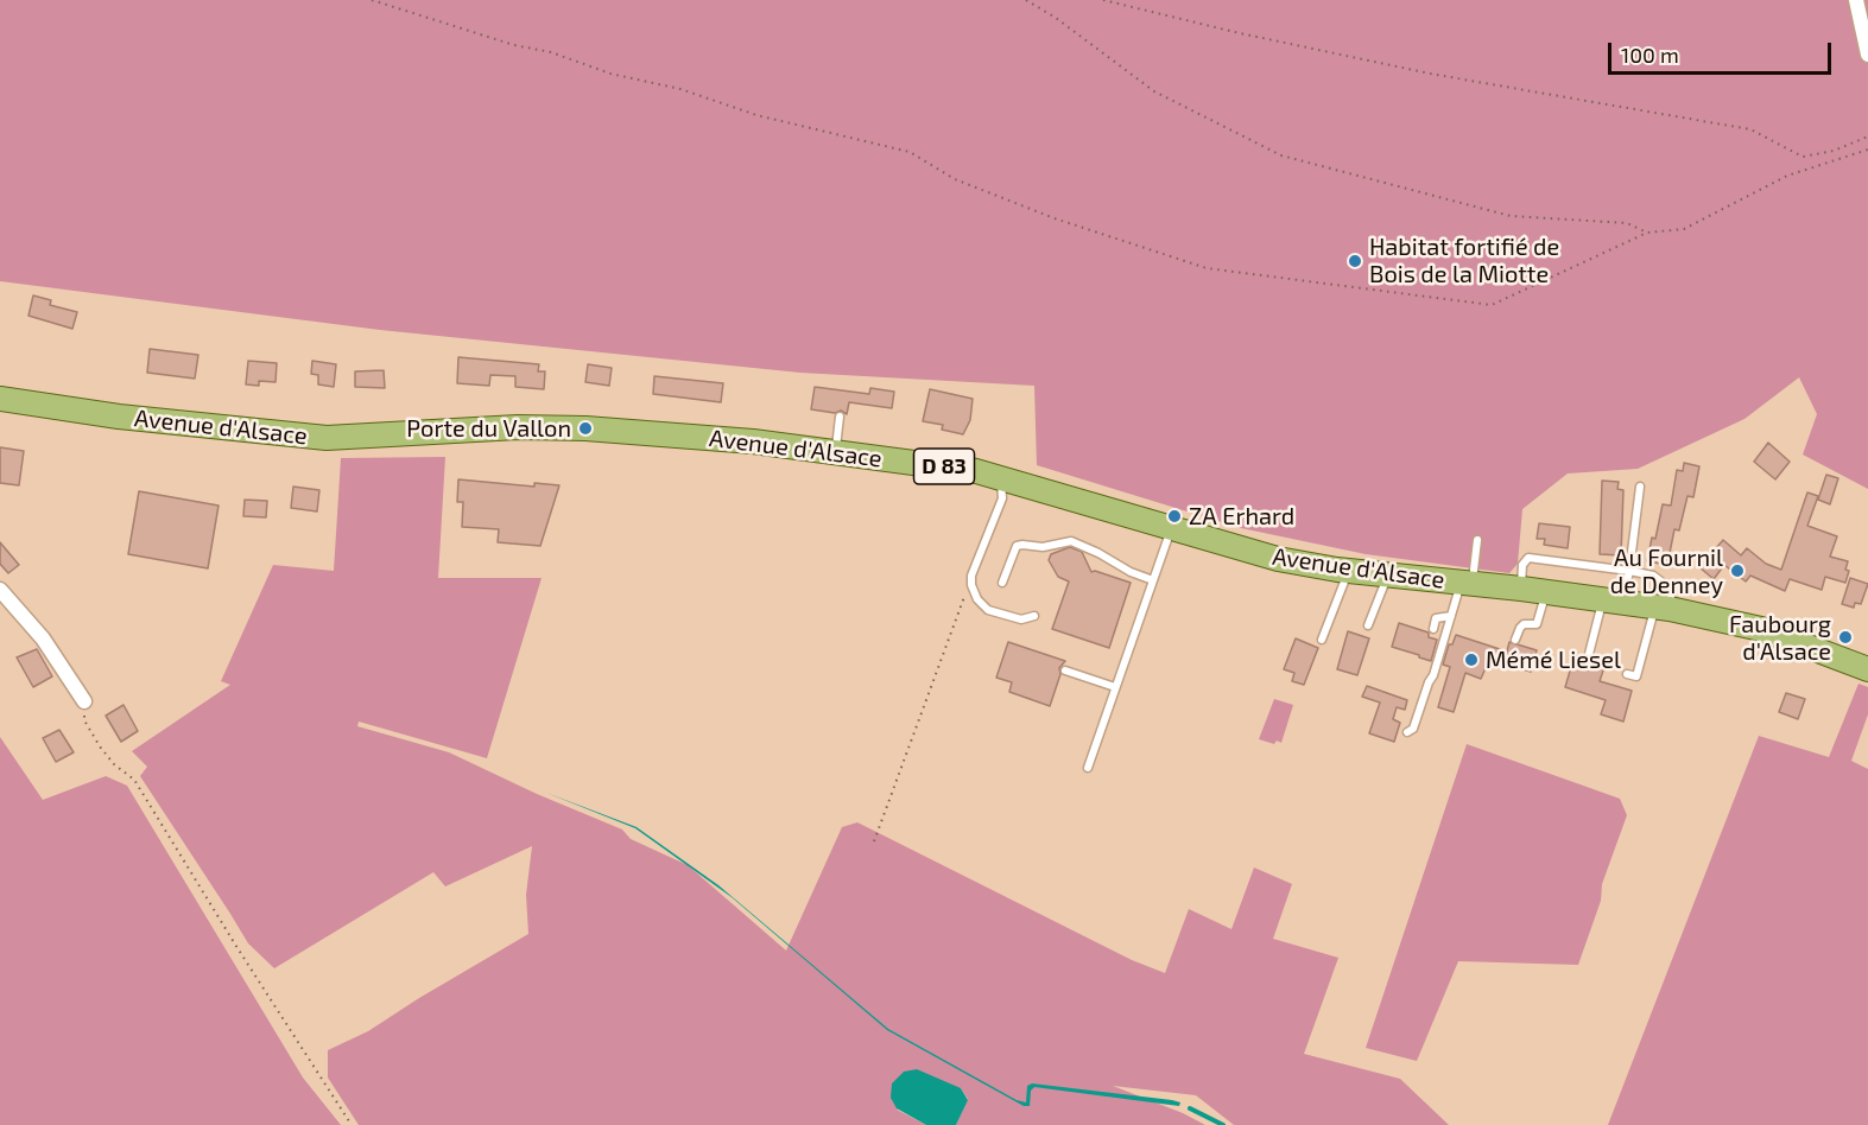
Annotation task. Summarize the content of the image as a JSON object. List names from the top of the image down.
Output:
{
  "streets": {
    "main road": ["Avenue d'Alsace", "D 83"]
  },
  "places": [
    "Habitat fortifié de Bois de la Miotte",
    "Porte du Vallon",
    "ZA Erhard",
    "Au Fournil de Denney",
    "Faubourg d'Alsace",
    "Mémé Liesel"
  ],
  "scale_bar": "100 m"
}
